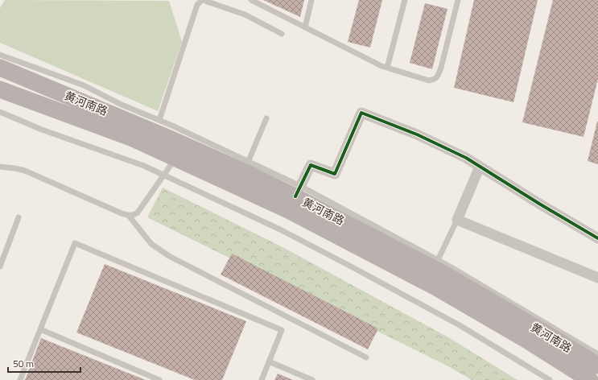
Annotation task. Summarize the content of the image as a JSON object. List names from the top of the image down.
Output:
{
  "streets": {
    "main road": ["黄河南路"]
  },
  "scale_bar": "50 m"
}
